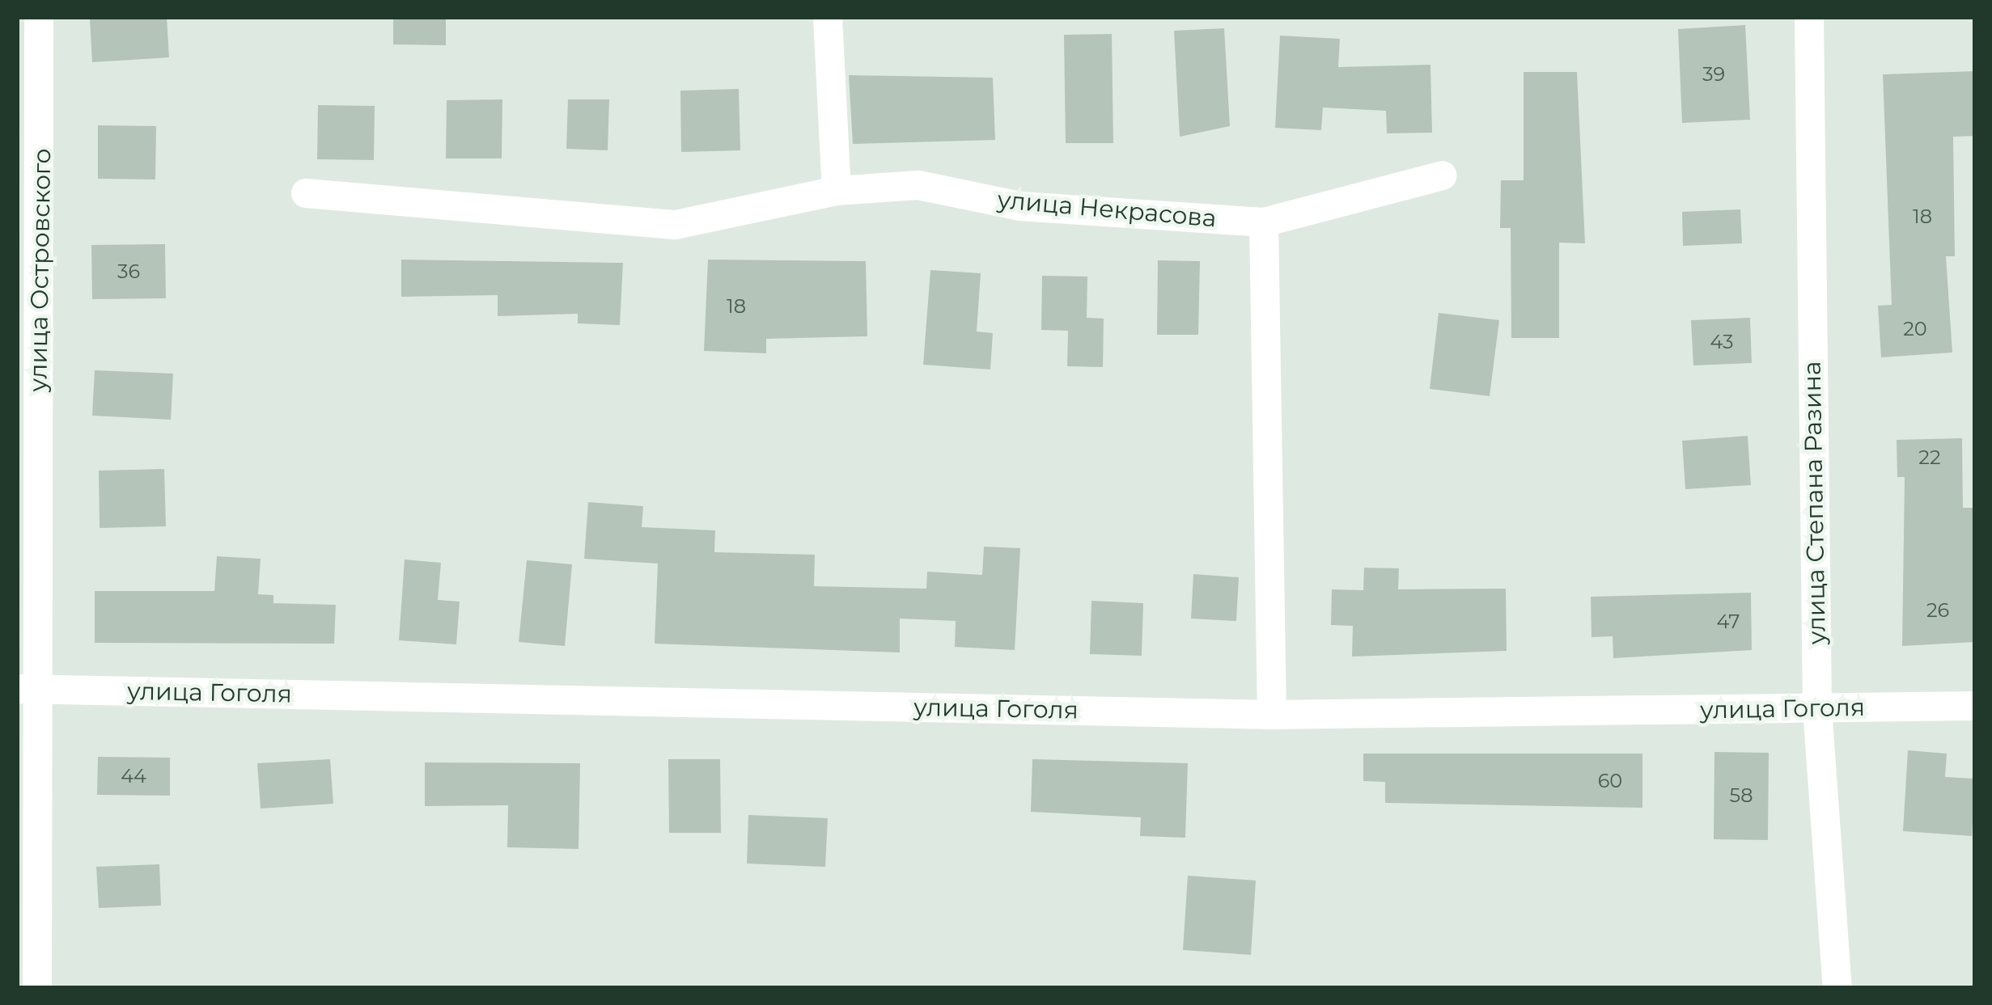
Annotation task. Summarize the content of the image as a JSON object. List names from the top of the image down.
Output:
{
  "streets": {
    "street": [
      "улица Некрасова",
      "улица Островского",
      "улица Степана Разина",
      "улица Гоголя"
    ]
  },
  "crossings": [
    ["улица Островского", "улица Гоголя"],
    ["улица Степана Разина", "улица Гоголя"]
  ],
  "house_numbers": [
    "39",
    "18",
    "36",
    "18",
    "20",
    "43",
    "22",
    "26",
    "47",
    "44",
    "60",
    "58"
  ]
}
